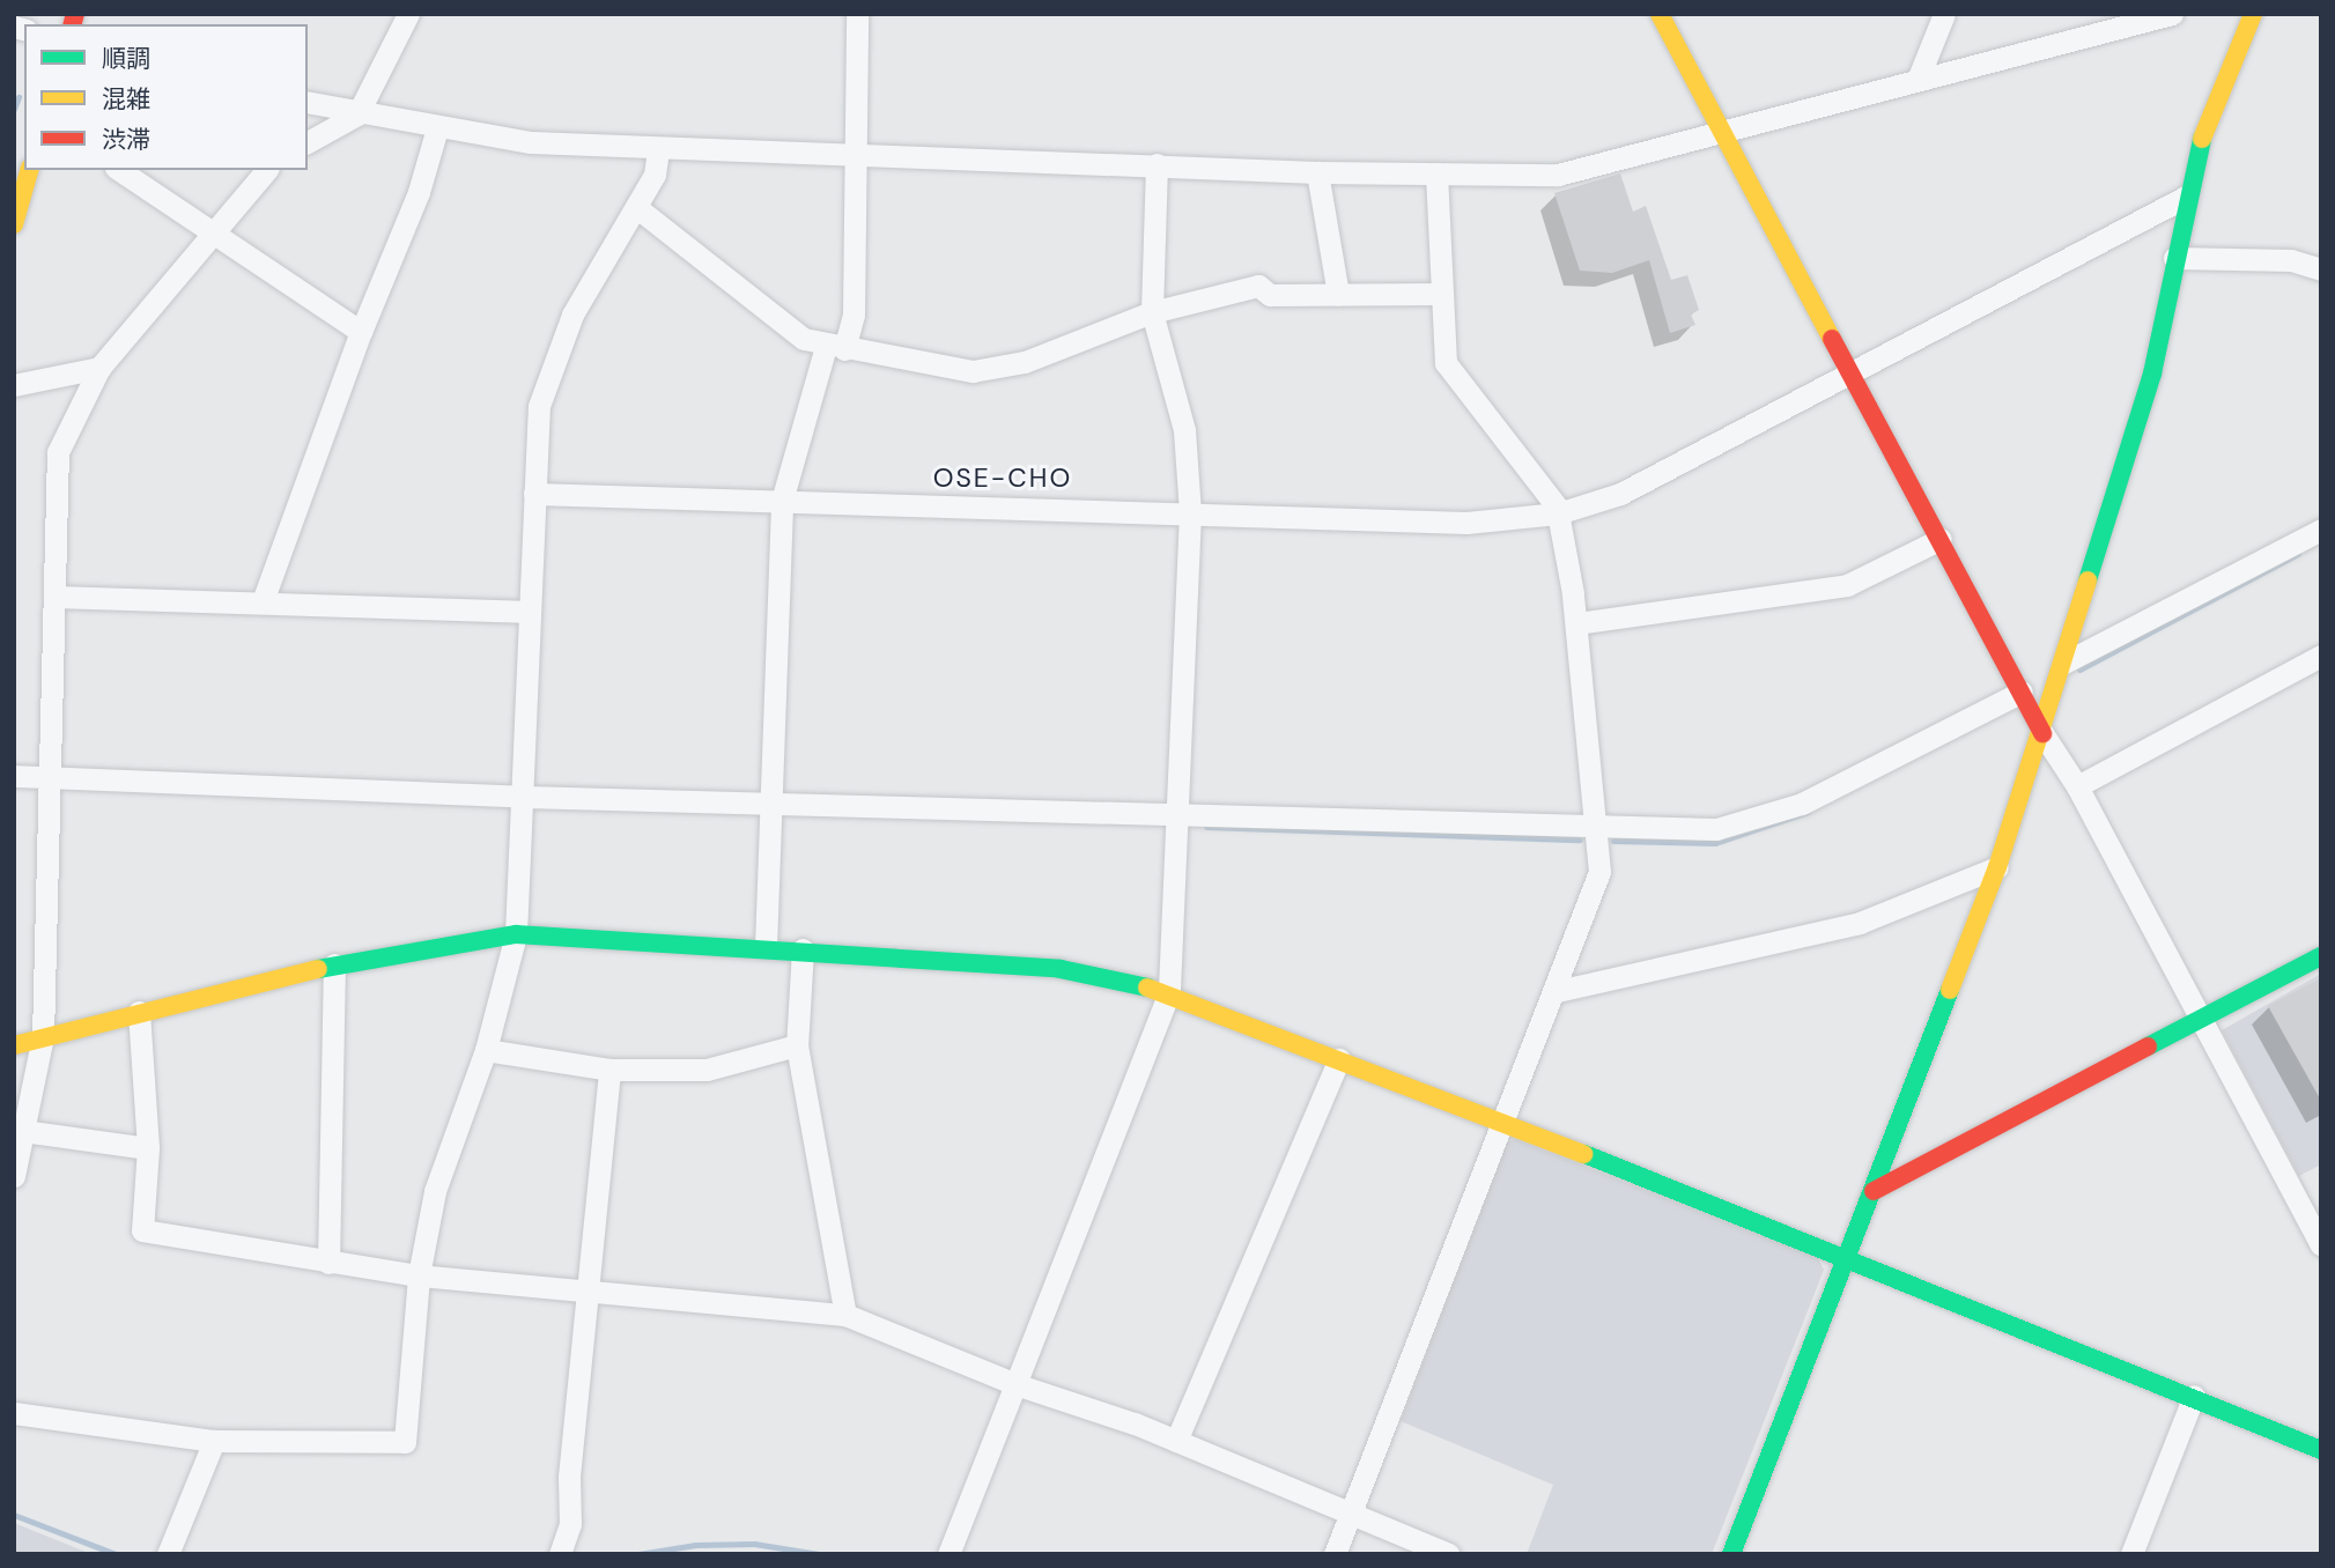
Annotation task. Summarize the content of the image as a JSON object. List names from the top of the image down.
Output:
{
  "districts": ["OSE-CHO"],
  "legend": ["順調", "混雑", "渋滞"]
}
